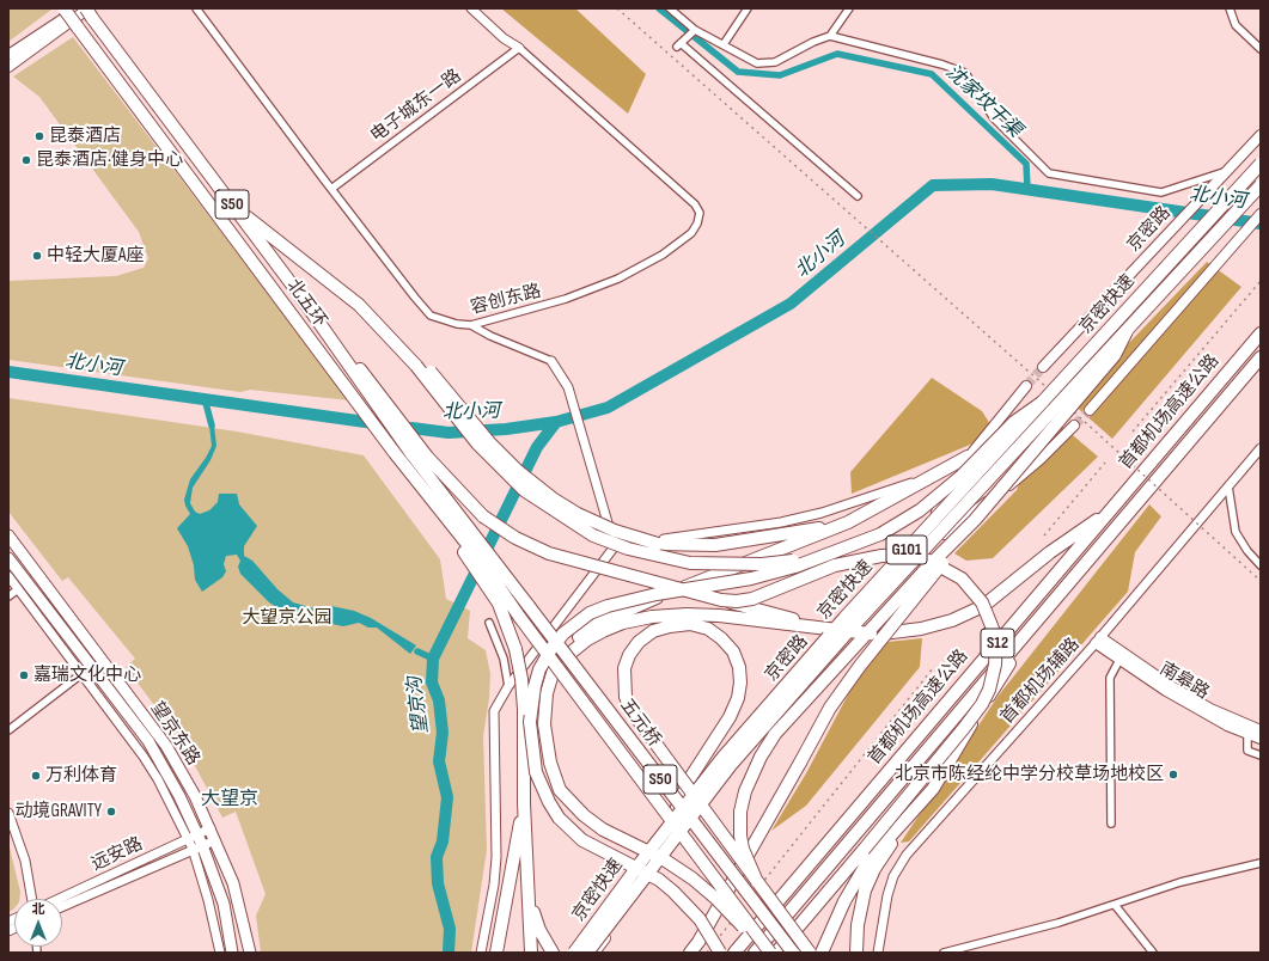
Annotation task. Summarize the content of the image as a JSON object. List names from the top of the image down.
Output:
{
  "streets": {
    "highway": [
      "S50",
      "北五环",
      "京密快速",
      "首都机场高速公路",
      "G101",
      "S12",
      "五元桥"
    ],
    "main road": ["京密路", "南皋路", "望京东路"],
    "street": [
      "电子城东一路",
      "容创东路",
      "首都机场辅路",
      "远安路"
    ]
  },
  "crossings": [
    ["电子城东一路", "容创东路"],
    ["北五环", "五元桥"],
    ["首都机场辅路", "南皋路"],
    ["望京东路", "远安路"]
  ],
  "districts": ["大望京"],
  "water": ["沈家坟干渠", "北小河", "望京沟"],
  "parks": ["大望京公园"],
  "places": [
    "昆泰酒店",
    "昆泰酒店·健身中心",
    "中轻大厦A座",
    "嘉瑞文化中心",
    "北京市陈经纶中学分校草场地校区",
    "万利体育",
    "动境GRAVITY"
  ],
  "north": "top"
}
